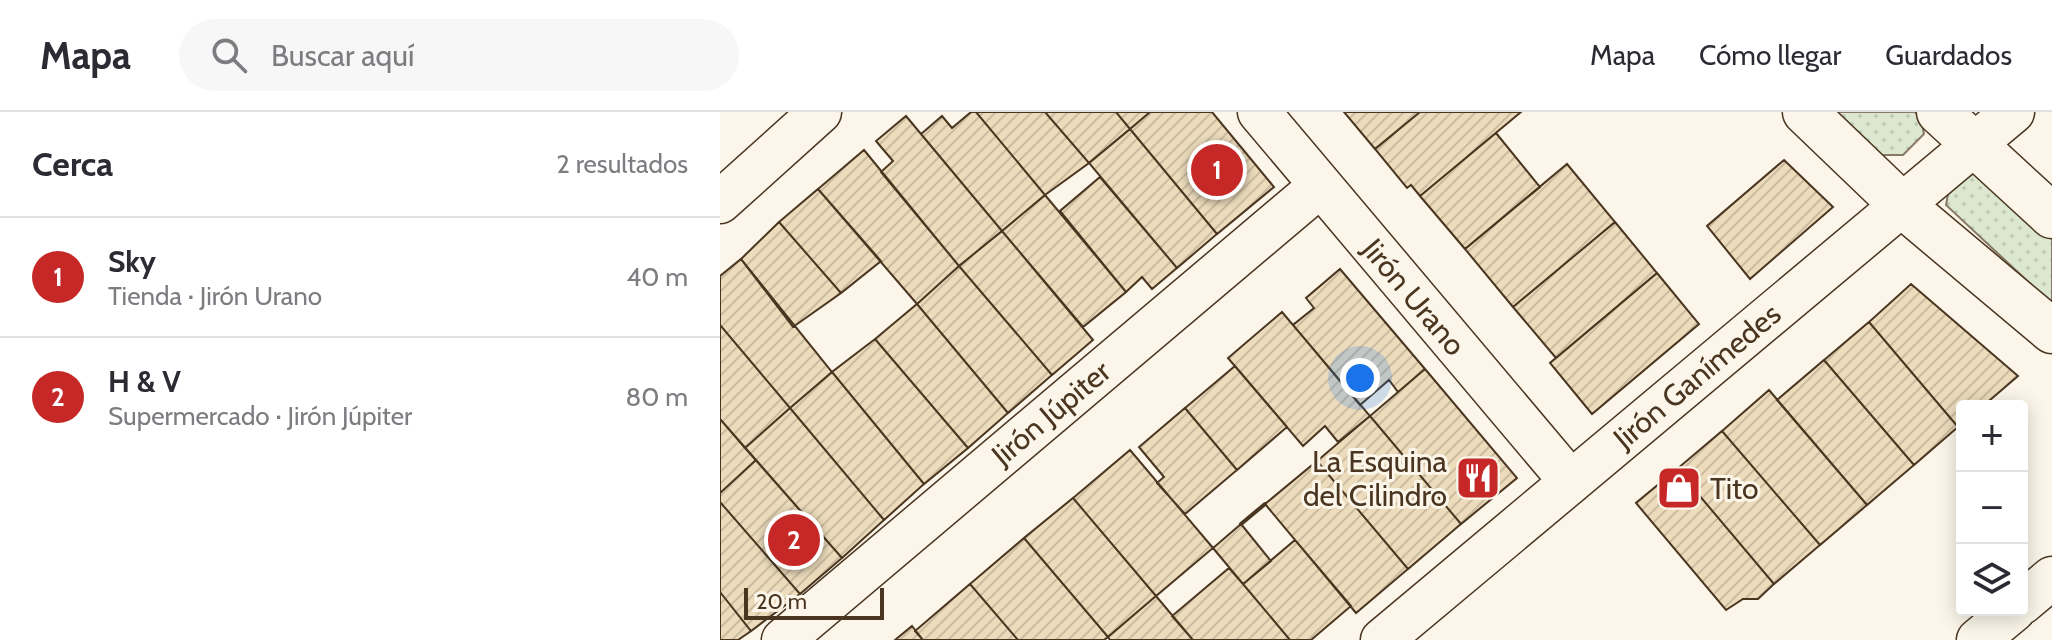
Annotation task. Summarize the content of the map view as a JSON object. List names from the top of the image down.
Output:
{
  "streets": {
    "street": ["Jirón Urano", "Jirón Ganímedes", "Jirón Júpiter"]
  },
  "crossings": [
    ["Jirón Urano", "Jirón Ganímedes"],
    ["Jirón Urano", "Jirón Júpiter"]
  ],
  "places": {
    "restaurant": ["La Esquina del Cilindro"],
    "shop": ["Tito"]
  },
  "scale_bar": "20 m",
  "page": {
    "header": "Mapa",
    "search": "Buscar aquí",
    "nav": ["Mapa", "Cómo llegar", "Guardados"],
    "heading": ["Cerca", "2 resultados"],
    "pins": ["1", "2"],
    "list": [
      {
        "mark": "1",
        "name": "Sky",
        "note": "Tienda · Jirón Urano",
        "value": "40 m"
      },
      {
        "mark": "2",
        "name": "H & V",
        "note": "Supermercado · Jirón Júpiter",
        "value": "80 m"
      }
    ],
    "map_buttons": ["+", "−"],
    "scale": "20 m"
  }
}
